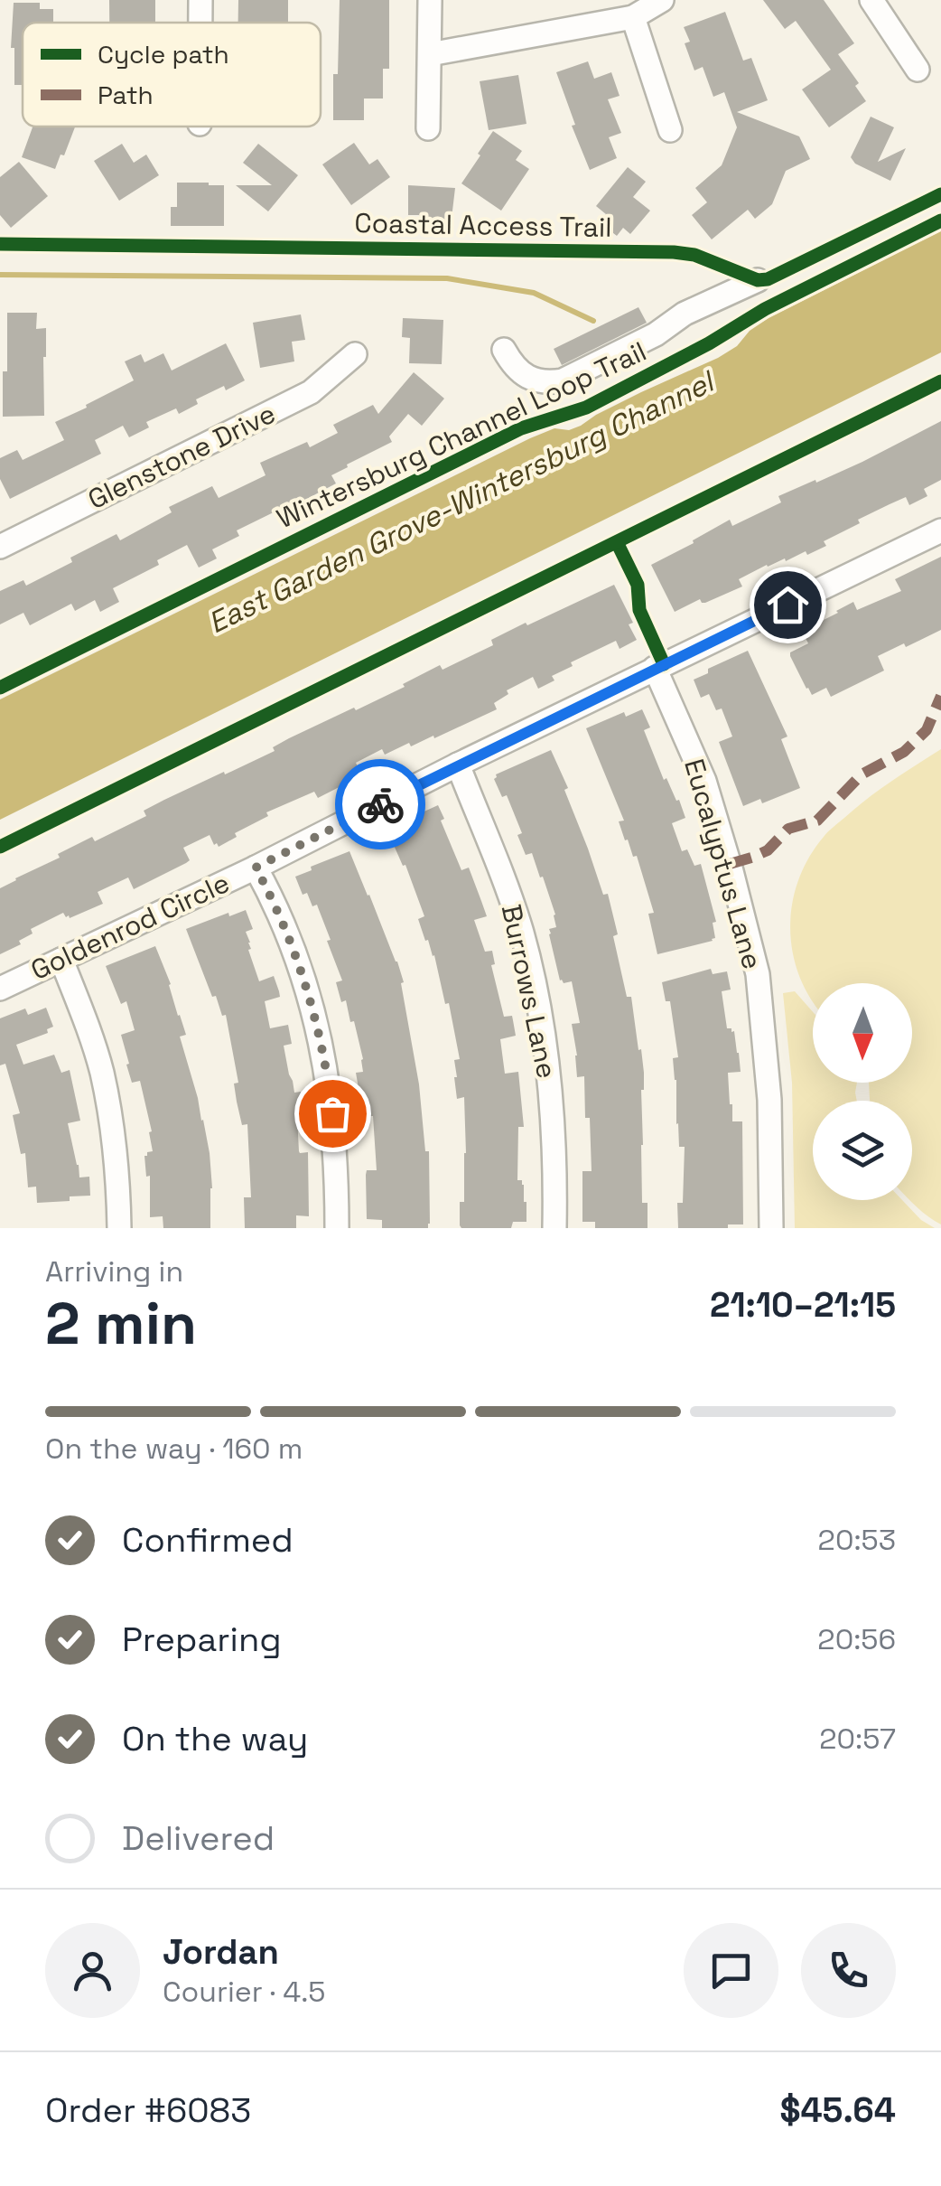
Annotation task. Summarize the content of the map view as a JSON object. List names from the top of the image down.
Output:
{
  "streets": {
    "street": [
      "Glenstone Drive",
      "Eucalyptus Lane",
      "Goldenrod Circle",
      "Burrows Lane"
    ],
    "cycle path": ["Coastal Access Trail", "Wintersburg Channel Loop Trail"]
  },
  "crossings": [
    ["Eucalyptus Lane", "Goldenrod Circle"],
    ["Goldenrod Circle", "Burrows Lane"]
  ],
  "water": ["East Garden Grove-Wintersburg Channel"],
  "legend": ["Cycle path", "Path"],
  "north": "bottom",
  "page": {
    "heading": ["2 min", "Arriving in", "21:10–21:15"],
    "panel": [
      "Jordan",
      "Courier · 4.5",
      "Order #6083",
      "$45.64"
    ],
    "bar": "On the way · 160 m",
    "list": [
      ["Confirmed", "20:53"],
      ["Preparing", "20:56"],
      ["On the way", "20:57"],
      "Delivered"
    ]
  }
}
